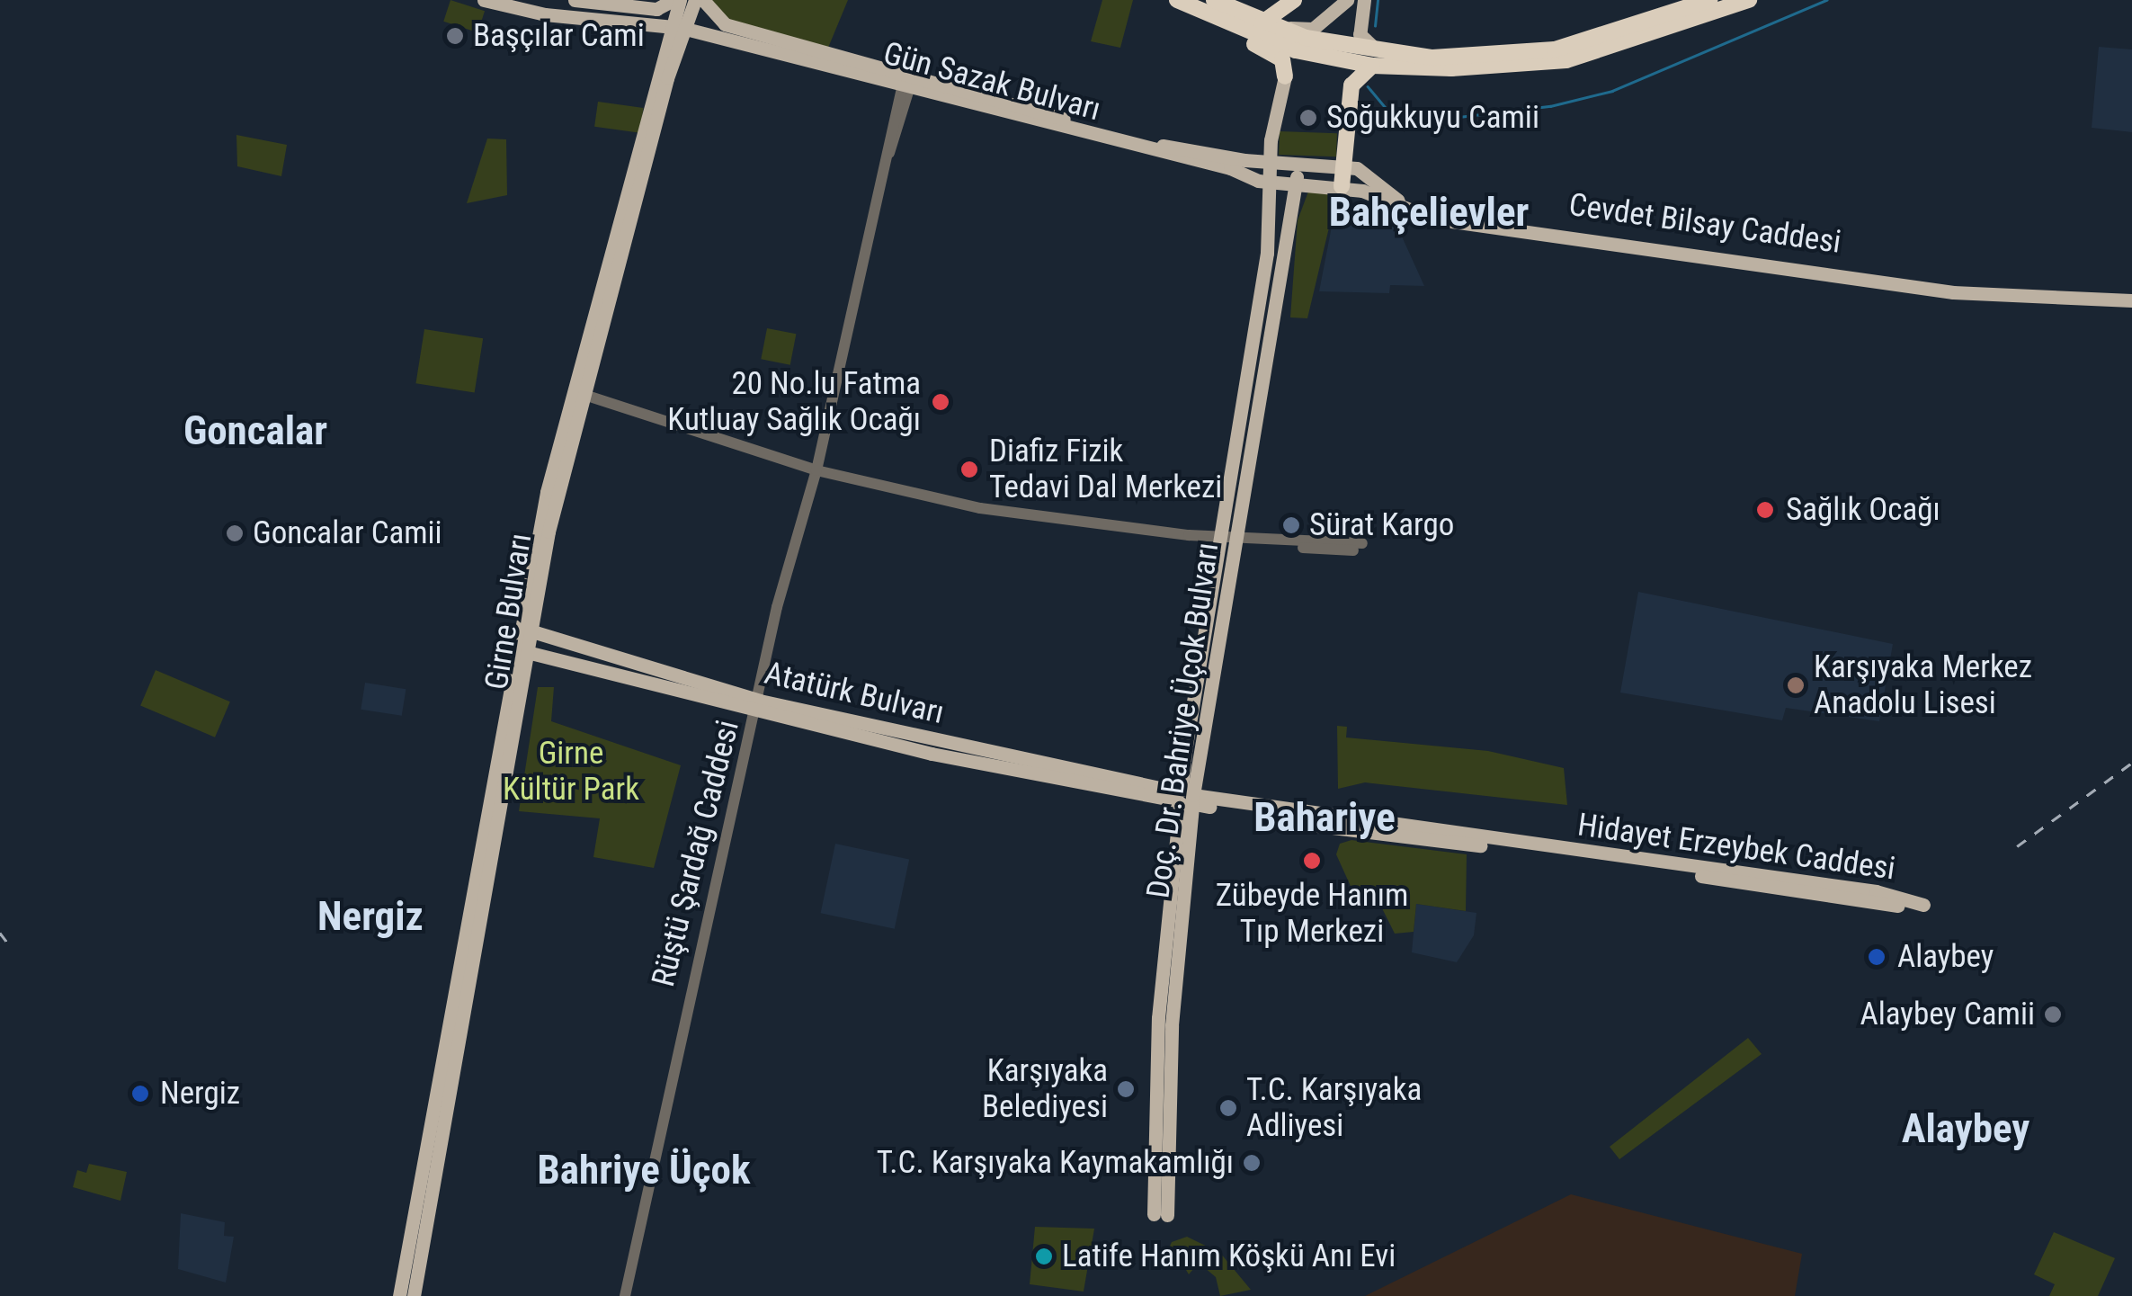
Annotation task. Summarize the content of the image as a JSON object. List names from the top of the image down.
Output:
{
  "streets": {
    "main road": [
      "Gün Sazak Bulvarı",
      "Cevdet Bilsay Caddesi",
      "Girne Bulvarı",
      "Atatürk Bulvarı",
      "Doç. Dr. Bahriye Üçok Bulvarı",
      "Hidayet Erzeybek Caddesi"
    ],
    "street": ["Rüştü Şardağ Caddesi"]
  },
  "crossings": [
    ["Gün Sazak Bulvarı", "Cevdet Bilsay Caddesi"],
    ["Gün Sazak Bulvarı", "Girne Bulvarı"],
    ["Gün Sazak Bulvarı", "Doç. Dr. Bahriye Üçok Bulvarı"],
    ["Gün Sazak Bulvarı", "Rüştü Şardağ Caddesi"],
    ["Cevdet Bilsay Caddesi", "Doç. Dr. Bahriye Üçok Bulvarı"],
    ["Girne Bulvarı", "Atatürk Bulvarı"],
    ["Atatürk Bulvarı", "Doç. Dr. Bahriye Üçok Bulvarı"],
    ["Atatürk Bulvarı", "Hidayet Erzeybek Caddesi"],
    ["Atatürk Bulvarı", "Rüştü Şardağ Caddesi"],
    ["Doç. Dr. Bahriye Üçok Bulvarı", "Hidayet Erzeybek Caddesi"]
  ],
  "districts": [
    "Bahçelievler",
    "Goncalar",
    "Bahariye",
    "Nergiz",
    "Alaybey",
    "Bahriye Üçok"
  ],
  "parks": ["Girne Kültür Park"],
  "places": [
    "Başçılar Cami",
    "Soğukkuyu Camii",
    "20 No.lu Fatma Kutluay Sağlık Ocağı",
    "Diafiz Fizik Tedavi Dal Merkezi",
    "Sağlık Ocağı",
    "Sürat Kargo",
    "Goncalar Camii",
    "Karşıyaka Merkez Anadolu Lisesi",
    "Zübeyde Hanım Tıp Merkezi",
    "Alaybey",
    "Alaybey Camii",
    "Karşıyaka Belediyesi",
    "Nergiz",
    "T.C. Karşıyaka Adliyesi",
    "T.C. Karşıyaka Kaymakamlığı",
    "Latife Hanım Köşkü Anı Evi"
  ]
}
